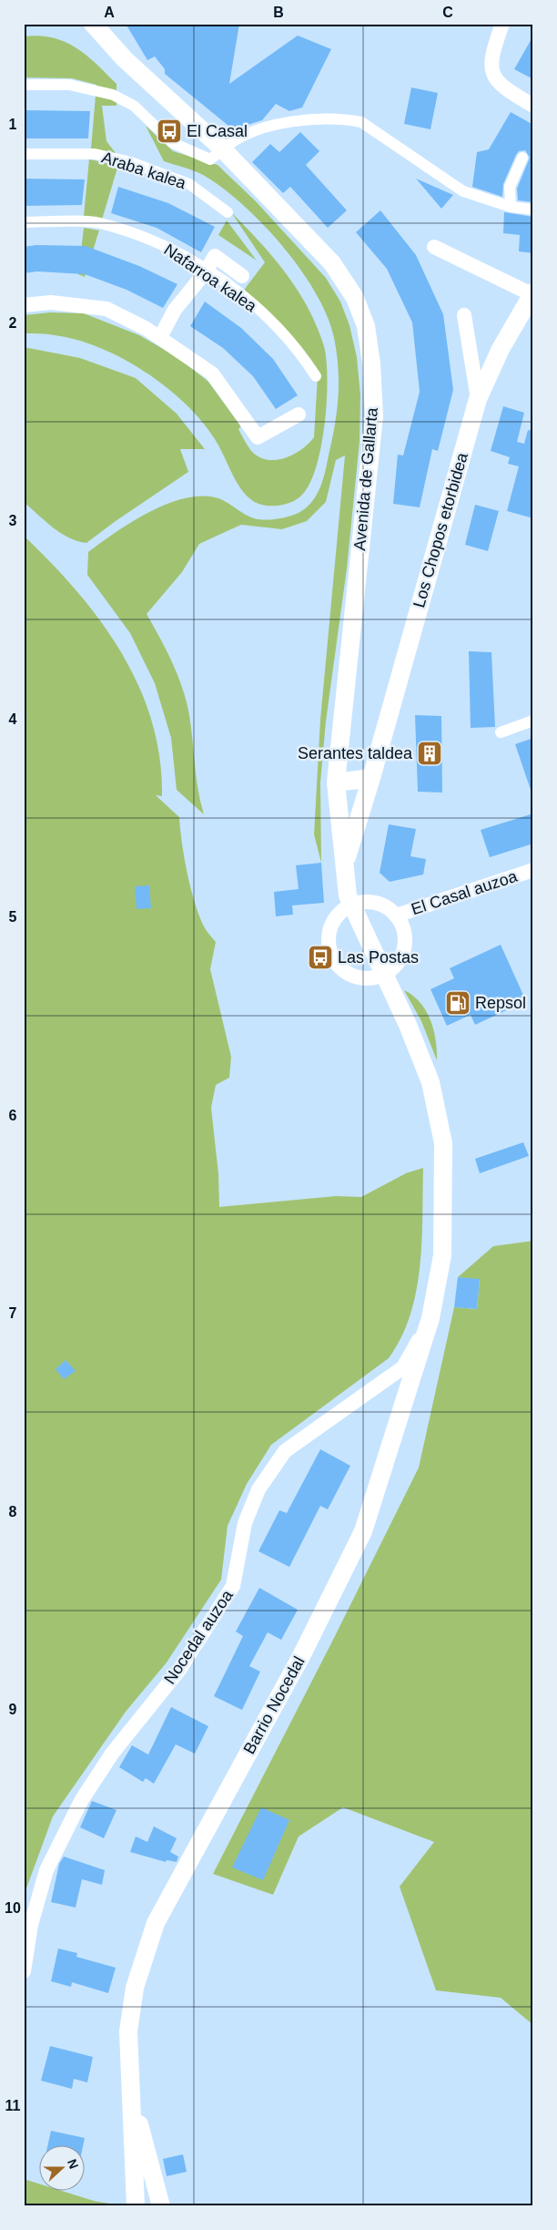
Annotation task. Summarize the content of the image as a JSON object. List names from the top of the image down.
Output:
{
  "streets": {
    "street": [
      "Araba kalea",
      "Nafarroa kalea",
      "Avenida de Gallarta",
      "Los Chopos etorbidea",
      "El Casal auzoa",
      "Nocedal auzoa",
      "Barrio Nocedal"
    ]
  },
  "crossings": [
    ["Avenida de Gallarta", "Los Chopos etorbidea"],
    ["Avenida de Gallarta", "Barrio Nocedal"],
    ["Nocedal auzoa", "Barrio Nocedal"]
  ],
  "places": {
    "bus stop": ["El Casal", "Las Postas"],
    "building": ["Serantes taldea"],
    "fuel station": ["Repsol"]
  },
  "north": "right",
  "grid": {
    "columns": ["A", "B", "C"],
    "rows": [
      "1",
      "2",
      "3",
      "4",
      "5",
      "6",
      "7",
      "8",
      "9",
      "10",
      "11"
    ]
  }
}
